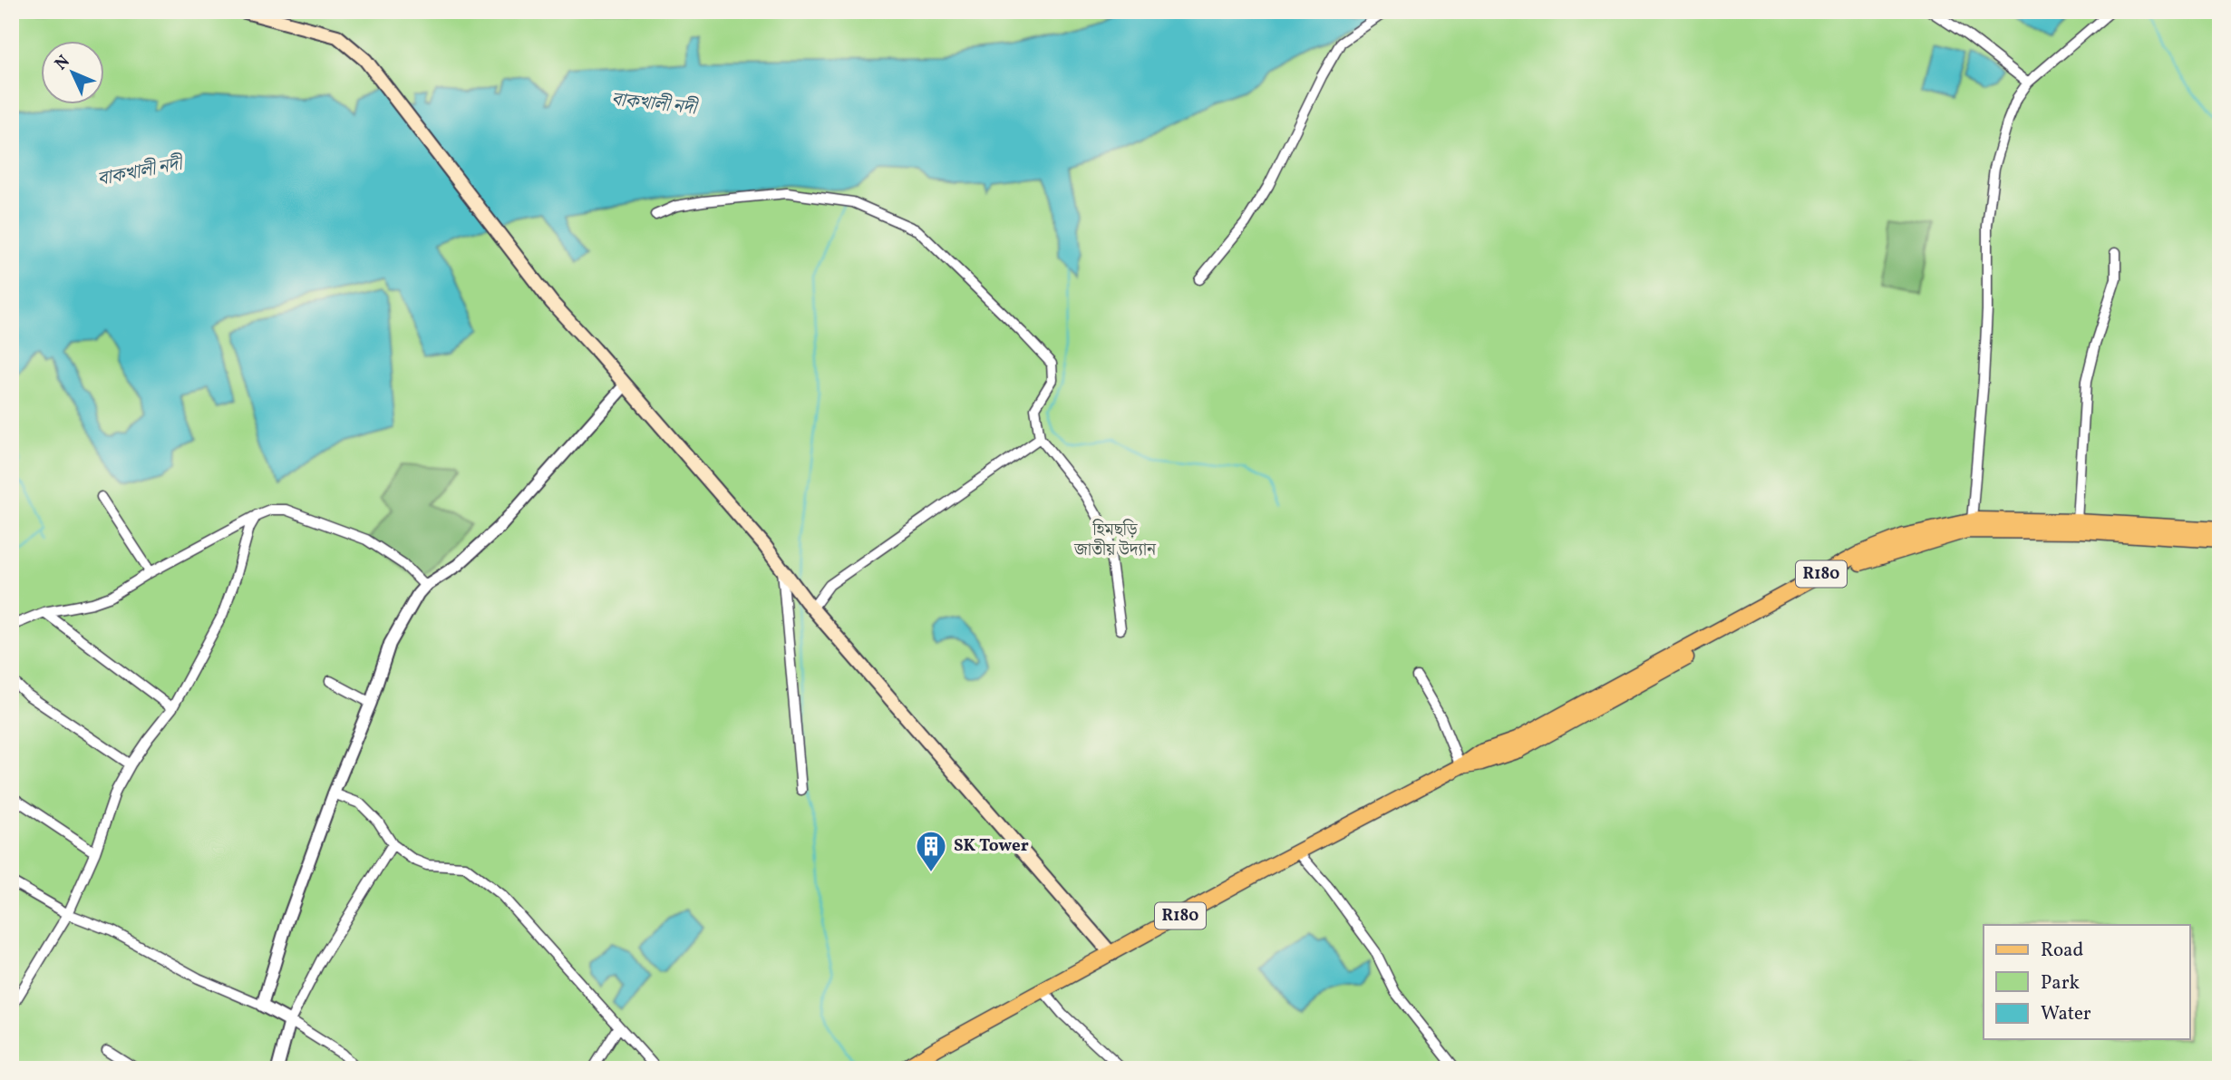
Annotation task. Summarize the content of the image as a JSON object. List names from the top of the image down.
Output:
{
  "streets": {
    "main road": ["R180"]
  },
  "water": ["বাকখালী নদী"],
  "parks": ["হিমছড়ি জাতীয় উদ্যান"],
  "places": {
    "building": ["SK Tower"]
  },
  "legend": ["Road", "Park", "Water"],
  "north": "top left"
}
